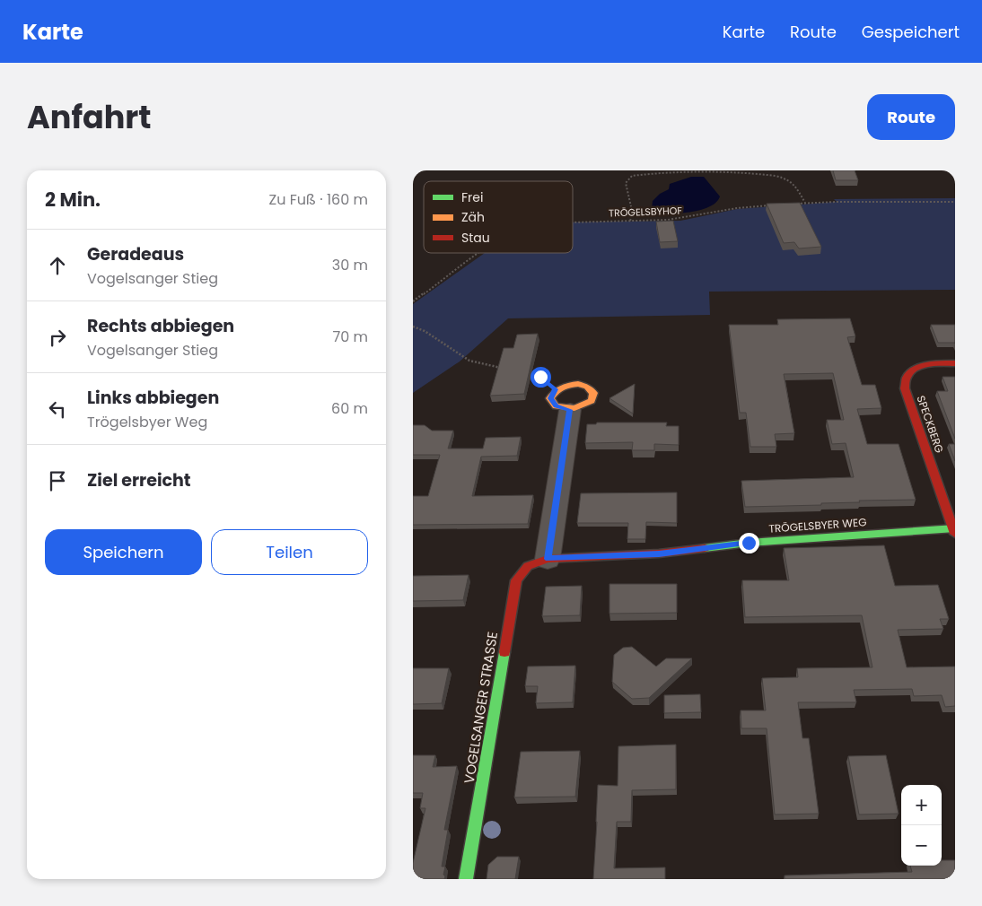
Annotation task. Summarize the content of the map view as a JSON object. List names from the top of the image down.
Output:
{
  "streets": {
    "street": ["SPECKBERG", "TRÖGELSBYER WEG", "VOGELSANGER STRASSE"],
    "path": ["TRÖGELSBYHOF"]
  },
  "crossings": [
    ["SPECKBERG", "TRÖGELSBYER WEG"],
    ["TRÖGELSBYER WEG", "VOGELSANGER STRASSE"]
  ],
  "legend": ["Frei", "Zäh", "Stau"],
  "page": {
    "header": "Karte",
    "nav": ["Karte", "Route", "Gespeichert"],
    "title": "Anfahrt",
    "buttons": [
      "Route",
      ["Speichern", "Teilen"]
    ],
    "heading": ["2 Min.", "Zu Fuß · 160 m"],
    "list": [
      ["Geradeaus", "Vogelsanger Stieg", "30 m"],
      ["Rechts abbiegen", "Vogelsanger Stieg", "70 m"],
      ["Links abbiegen", "Trögelsbyer Weg", "60 m"],
      "Ziel erreicht"
    ],
    "map_buttons": ["+", "−"]
  }
}
